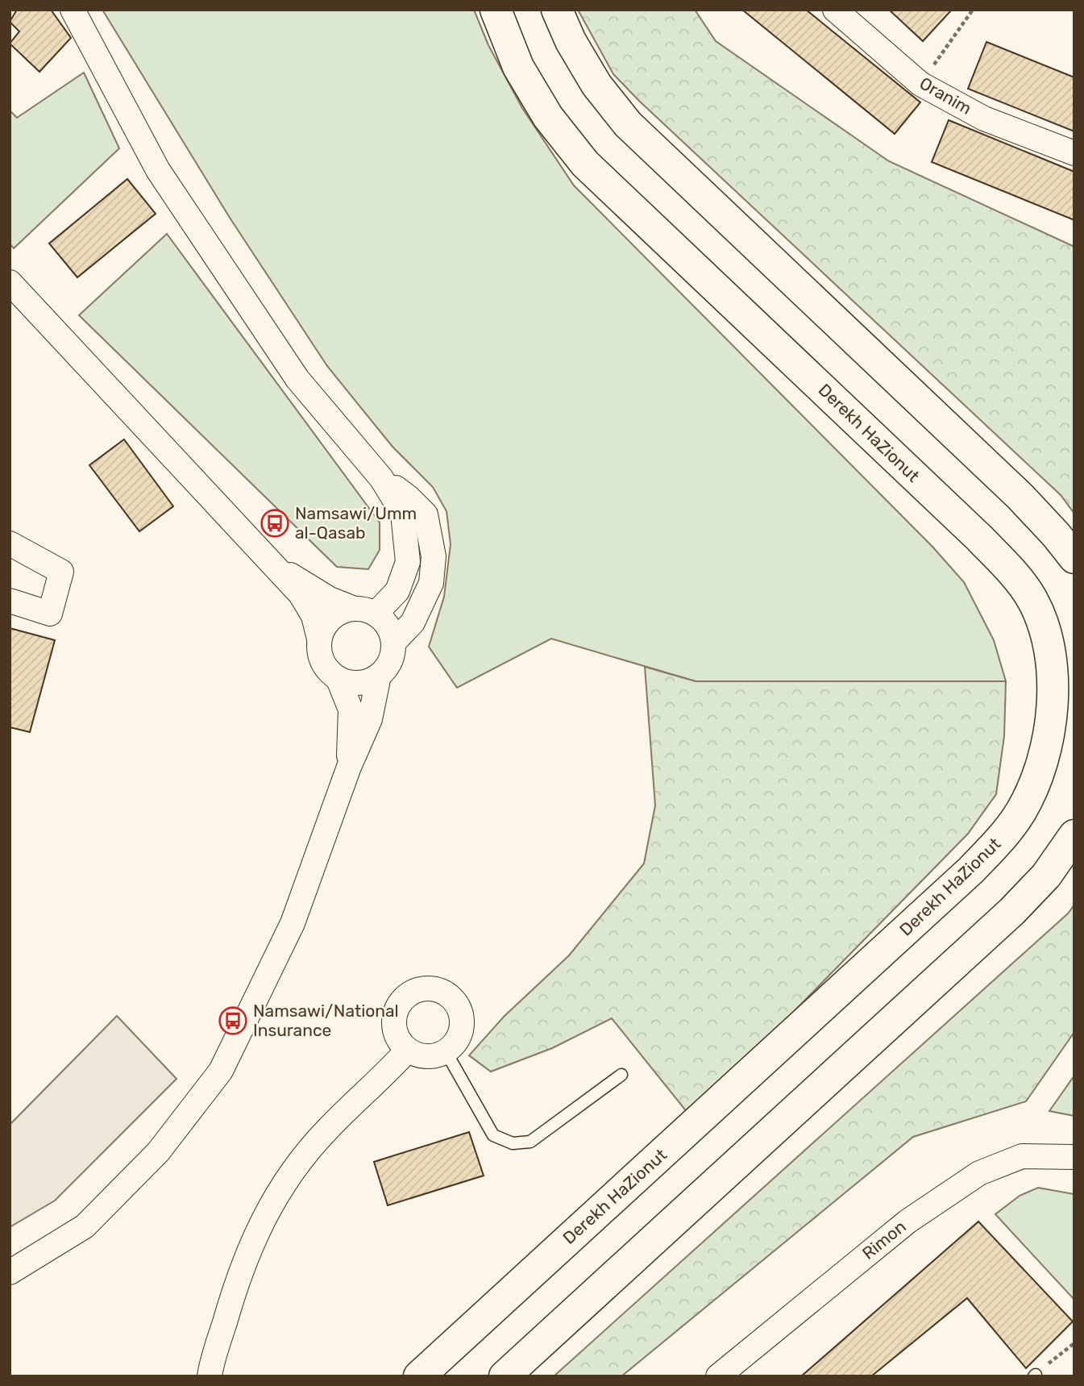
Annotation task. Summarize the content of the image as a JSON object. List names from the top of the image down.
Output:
{
  "streets": {
    "highway": ["Derekh HaZionut"],
    "street": ["Oranim", "Rimon"]
  },
  "places": {
    "bus stop": ["Namsawi/Umm al-Qasab", "Namsawi/National Insurance"]
  }
}
